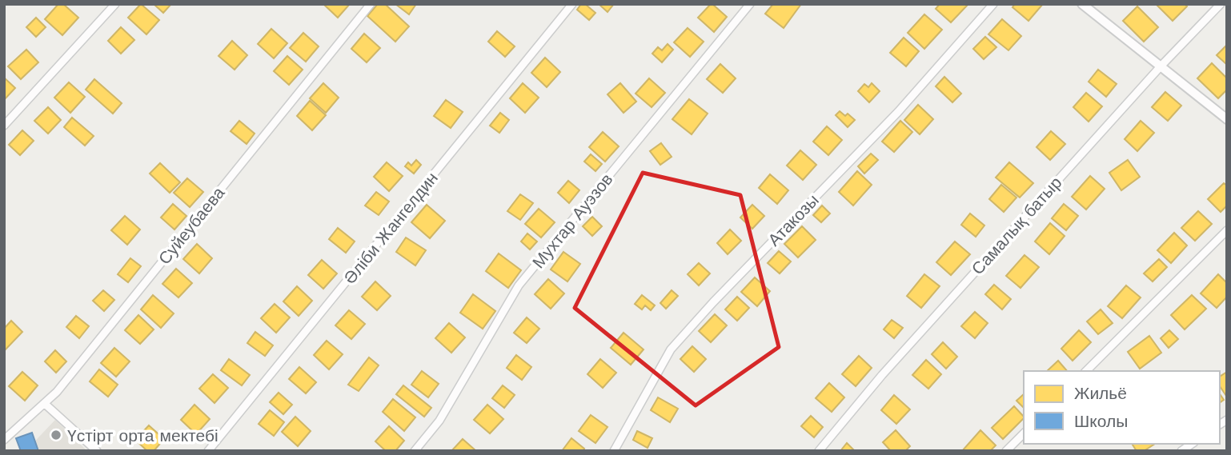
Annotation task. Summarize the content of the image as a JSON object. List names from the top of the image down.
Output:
{
  "streets": {
    "street": [
      "Атакозы",
      "Мухтар Ауэзов",
      "Суйеубаева",
      "Самалық батыр",
      "Әліби Жангелдин"
    ]
  },
  "places": ["Үстірт орта мектебі"],
  "legend": ["Жильё", "Школы"]
}
